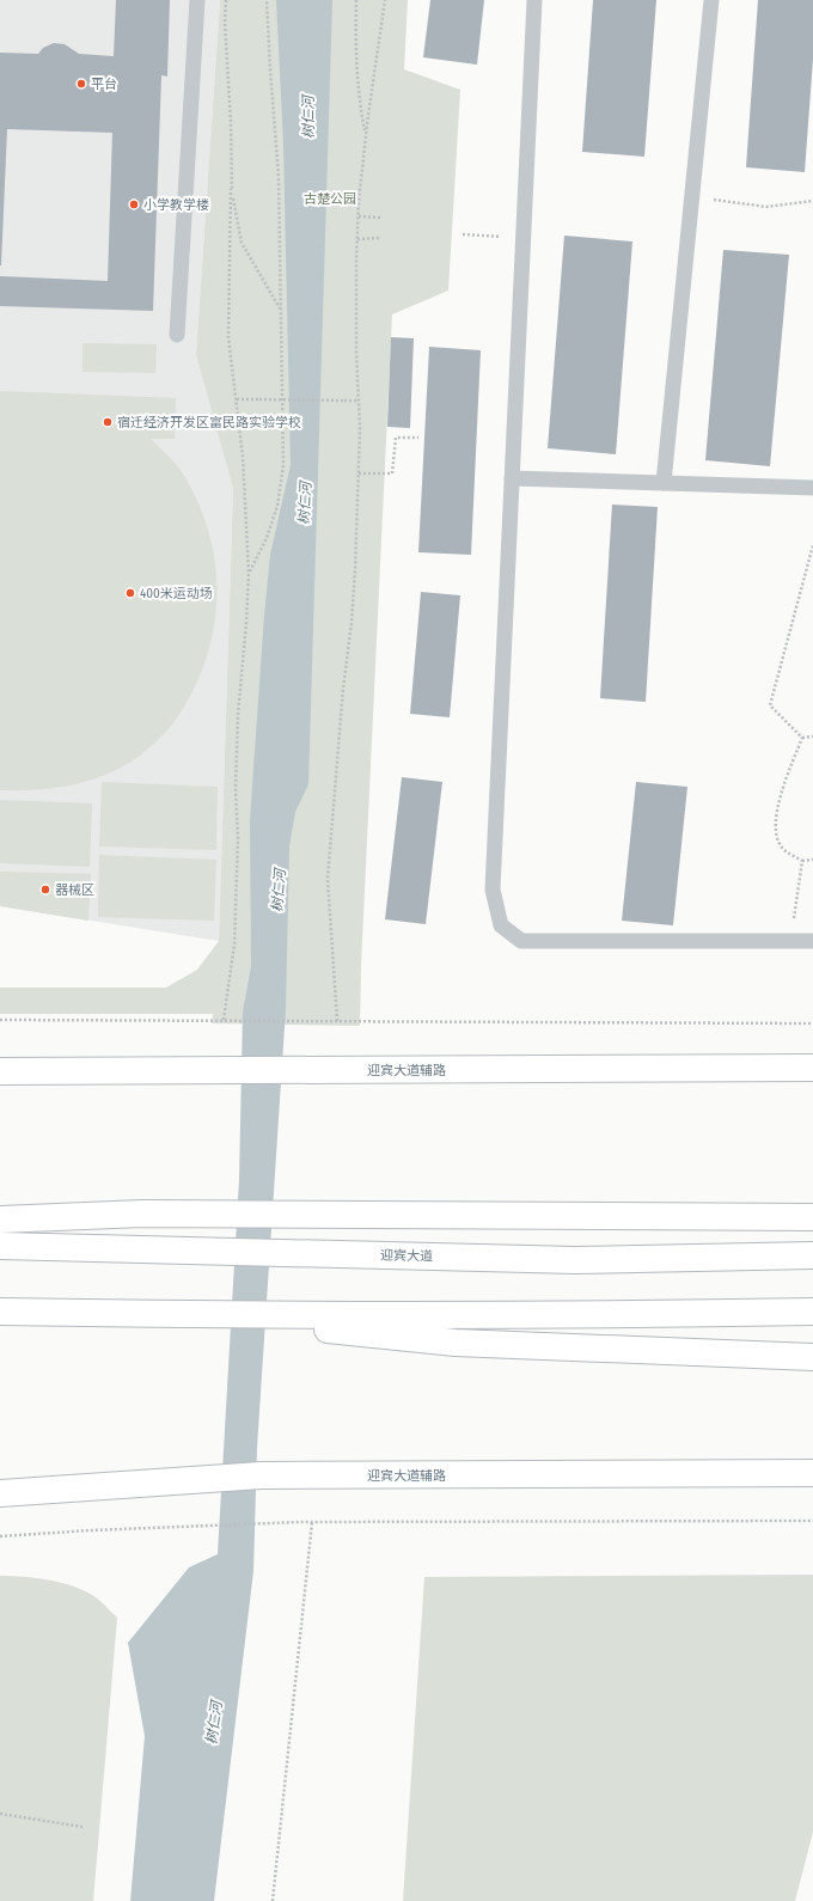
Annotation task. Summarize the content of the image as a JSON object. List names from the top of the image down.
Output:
{
  "streets": {
    "main road": ["迎宾大道辅路", "迎宾大道"]
  },
  "water": ["树仁河"],
  "parks": ["古楚公园"],
  "places": [
    "平台",
    "小学教学楼",
    "宿迁经济开发区富民路实验学校",
    "400米运动场",
    "器械区"
  ]
}
